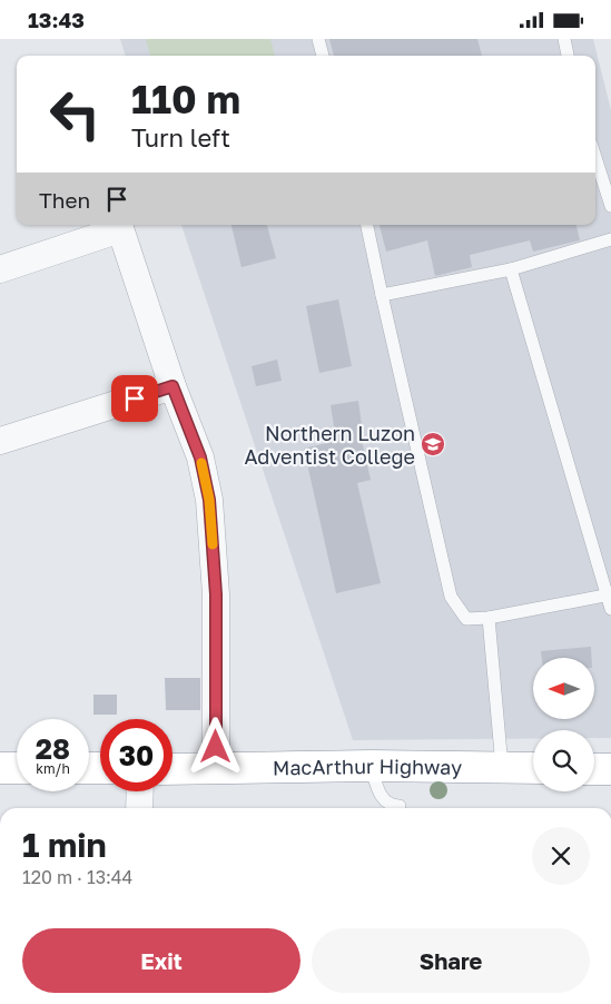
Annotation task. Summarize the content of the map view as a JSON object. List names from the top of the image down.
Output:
{
  "streets": {
    "highway": ["MacArthur Highway"]
  },
  "places": {
    "school or university": ["Northern Luzon Adventist College"]
  },
  "north": "left",
  "page": {
    "status": "13:43",
    "turn": ["110 m", "Turn left"],
    "then": "Then",
    "speed": "28 km/h",
    "limit": "30",
    "heading": ["1 min", "120 m · 13:44"],
    "buttons": ["Exit", "Share"]
  }
}
